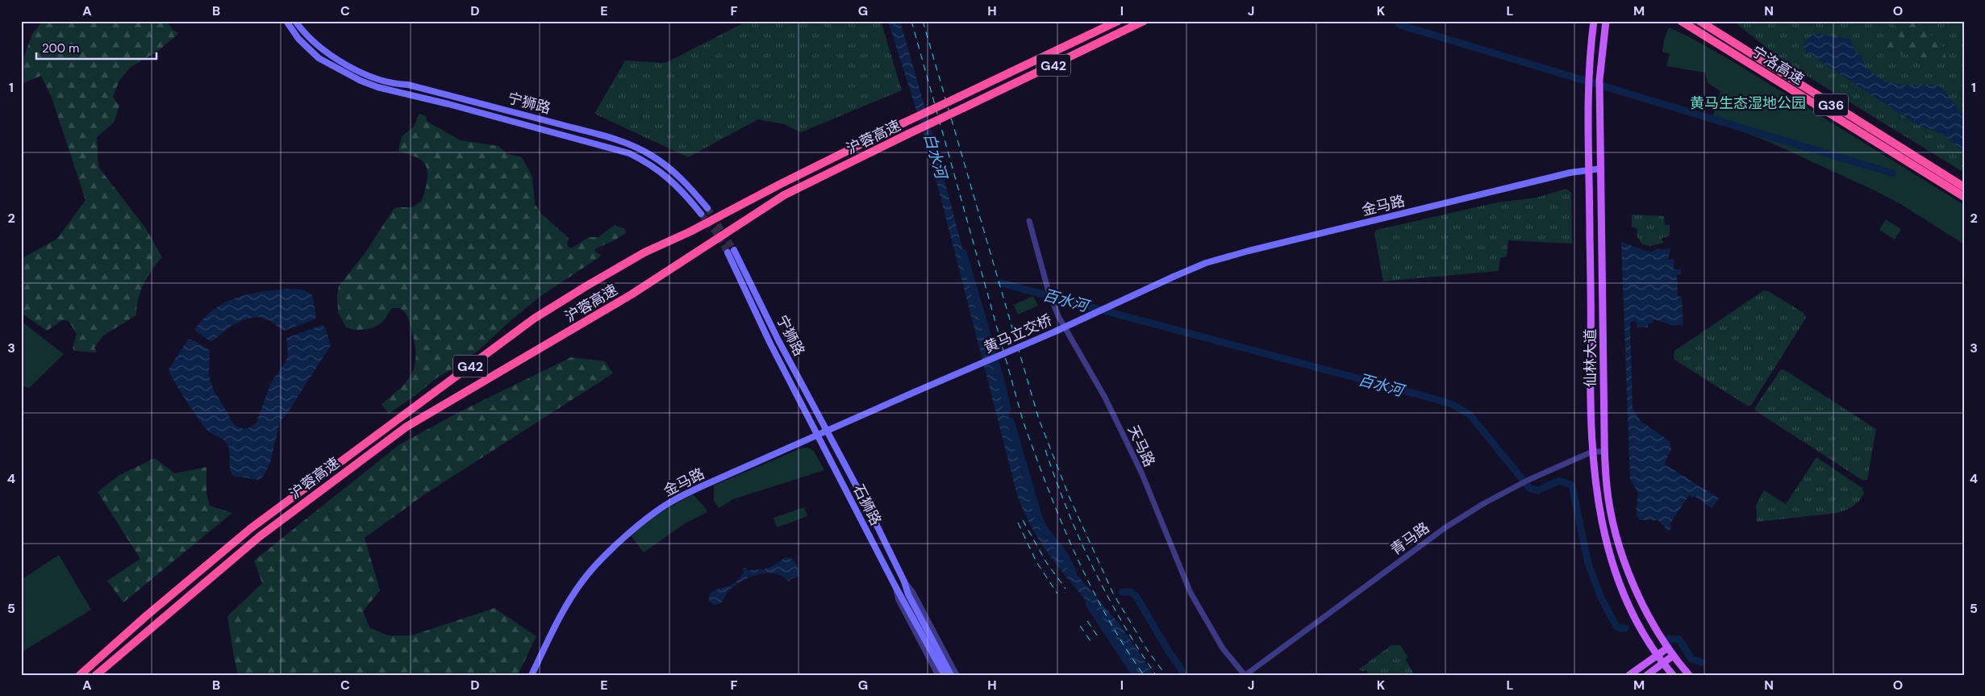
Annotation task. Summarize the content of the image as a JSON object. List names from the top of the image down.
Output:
{
  "streets": {
    "highway": [
      "G42",
      "宁洛高速",
      "G36",
      "沪蓉高速"
    ],
    "main road": [
      "宁狮路",
      "金马路",
      "黄马立交桥",
      "仙林大道",
      "石狮路"
    ],
    "street": ["天马路", "青马路"]
  },
  "crossings": [
    ["宁狮路", "金马路"],
    ["宁狮路", "石狮路"],
    ["金马路", "黄马立交桥"],
    ["金马路", "仙林大道"],
    ["金马路", "石狮路"],
    ["仙林大道", "青马路"],
    ["天马路", "青马路"]
  ],
  "water": ["白水河", "百水河"],
  "parks": ["黄马生态湿地公园"],
  "scale_bar": "200 m",
  "grid": {
    "columns": [
      "A",
      "B",
      "C",
      "D",
      "E",
      "F",
      "G",
      "H",
      "I",
      "J",
      "K",
      "L",
      "M",
      "N",
      "O"
    ],
    "rows": [
      "1",
      "2",
      "3",
      "4",
      "5"
    ]
  }
}
